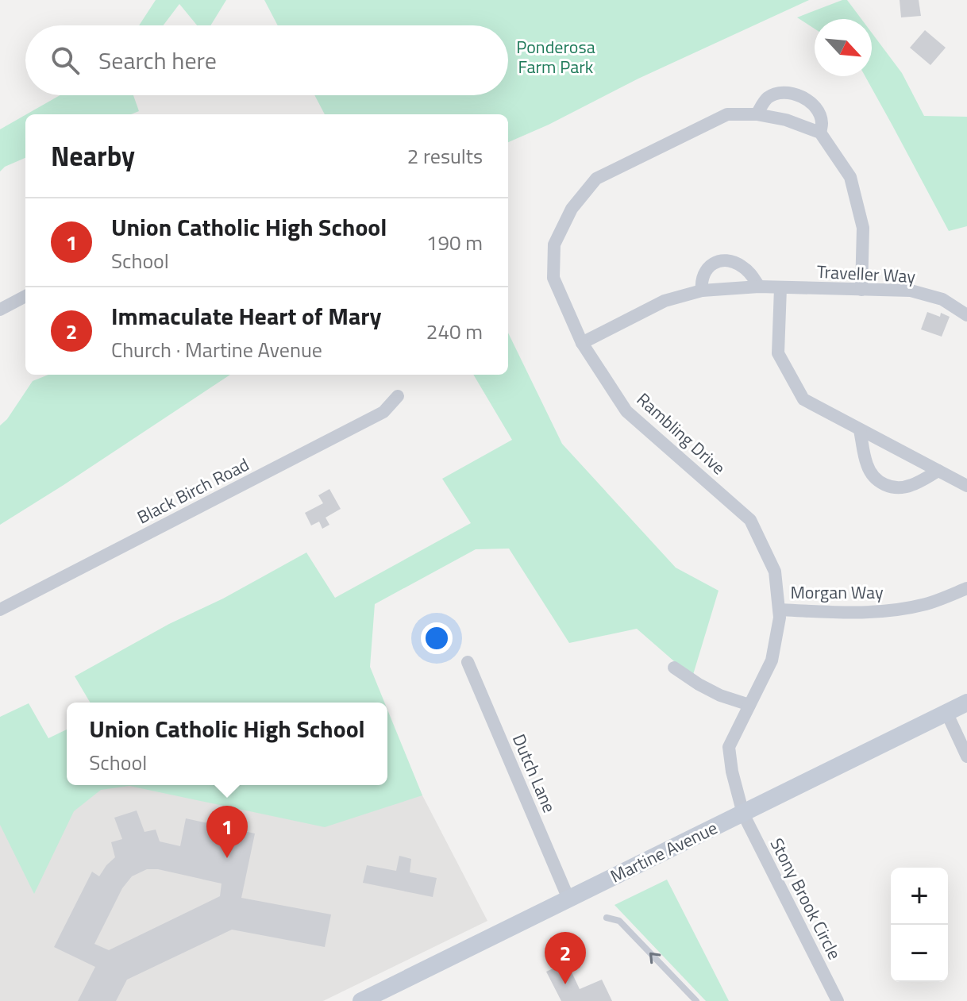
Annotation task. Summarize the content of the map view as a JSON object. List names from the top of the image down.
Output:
{
  "streets": {
    "main road": ["Martine Avenue"],
    "street": [
      "Traveller Way",
      "Rambling Drive",
      "Black Birch Road",
      "Morgan Way",
      "Dutch Lane",
      "Stony Brook Circle"
    ]
  },
  "crossings": [
    ["Traveller Way", "Rambling Drive"],
    ["Rambling Drive", "Morgan Way"],
    ["Rambling Drive", "Martine Avenue"],
    ["Rambling Drive", "Stony Brook Circle"],
    ["Dutch Lane", "Martine Avenue"],
    ["Martine Avenue", "Stony Brook Circle"]
  ],
  "parks": ["Ponderosa Farm Park"],
  "north": "bottom right",
  "page": {
    "search": "Search here",
    "heading": ["Nearby", "2 results"],
    "list": [
      {
        "mark": "1",
        "name": "Union Catholic High School",
        "note": "School",
        "value": "190 m"
      },
      {
        "mark": "2",
        "name": "Immaculate Heart of Mary",
        "note": "Church · Martine Avenue",
        "value": "240 m"
      }
    ],
    "popup": ["Union Catholic High School", "School"],
    "pins": ["1", "2"],
    "map_buttons": ["+", "−"]
  }
}
